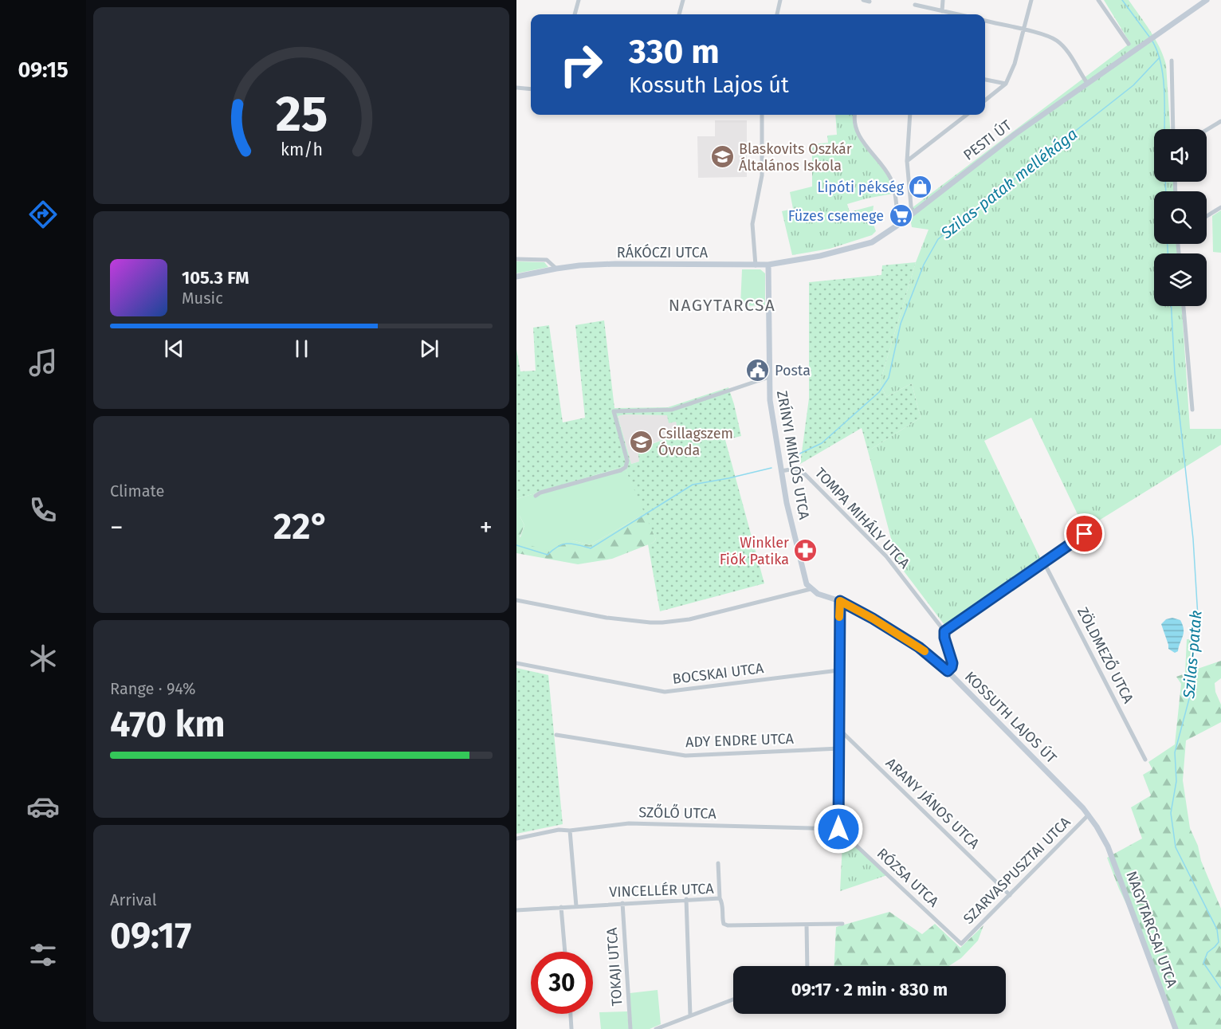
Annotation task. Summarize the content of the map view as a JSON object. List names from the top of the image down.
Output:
{
  "streets": {
    "main road": [
      "PESTI ÚT",
      "RÁKÓCZI UTCA",
      "ZRÍNYI MIKLÓS UTCA",
      "KOSSUTH LAJOS ÚT",
      "NAGYTARCSAI UTCA"
    ],
    "street": [
      "TOMPA MIHÁLY UTCA",
      "ZÖLDMEZŐ UTCA",
      "BOCSKAI UTCA",
      "ADY ENDRE UTCA",
      "ARANY JÁNOS UTCA",
      "SZŐLŐ UTCA",
      "SZARVASPUSZTAI UTCA",
      "RÓZSA UTCA",
      "VINCELLÉR UTCA",
      "TOKAJI UTCA"
    ]
  },
  "crossings": [
    ["PESTI ÚT", "RÁKÓCZI UTCA"],
    ["PESTI ÚT", "ZRÍNYI MIKLÓS UTCA"],
    ["RÁKÓCZI UTCA", "ZRÍNYI MIKLÓS UTCA"],
    ["ZRÍNYI MIKLÓS UTCA", "TOMPA MIHÁLY UTCA"],
    ["ZRÍNYI MIKLÓS UTCA", "KOSSUTH LAJOS ÚT"],
    ["TOMPA MIHÁLY UTCA", "KOSSUTH LAJOS ÚT"],
    ["KOSSUTH LAJOS ÚT", "SZARVASPUSZTAI UTCA"],
    ["KOSSUTH LAJOS ÚT", "NAGYTARCSAI UTCA"],
    ["ARANY JÁNOS UTCA", "SZARVASPUSZTAI UTCA"],
    ["SZŐLŐ UTCA", "RÓZSA UTCA"],
    ["SZARVASPUSZTAI UTCA", "RÓZSA UTCA"],
    ["VINCELLÉR UTCA", "TOKAJI UTCA"]
  ],
  "districts": ["NAGYTARCSA"],
  "water": ["Szilas-patak mellékága", "Szilas-patak"],
  "places": {
    "school or university": ["Blaskovits Oszkár Általános Iskola", "Csillagszem Óvoda"],
    "shop": ["Lipóti pékség"],
    "supermarket": ["Füzes csemege"],
    "public building": ["Posta"],
    "pharmacy": ["Winkler Fiók Patika"]
  },
  "page": {
    "tabs": "09:15",
    "turn": ["330 m", "Kossuth Lajos út"],
    "song": ["105.3 FM", "Music"],
    "tile": [
      "Climate",
      ["Range · 94%", "470 km"],
      ["Arrival", "09:17"]
    ],
    "heat": ["−", "22°", "+"],
    "limit": "30",
    "trip": "09:17 · 2 min · 830 m",
    "gauge": ["25", "km/h"]
  }
}
